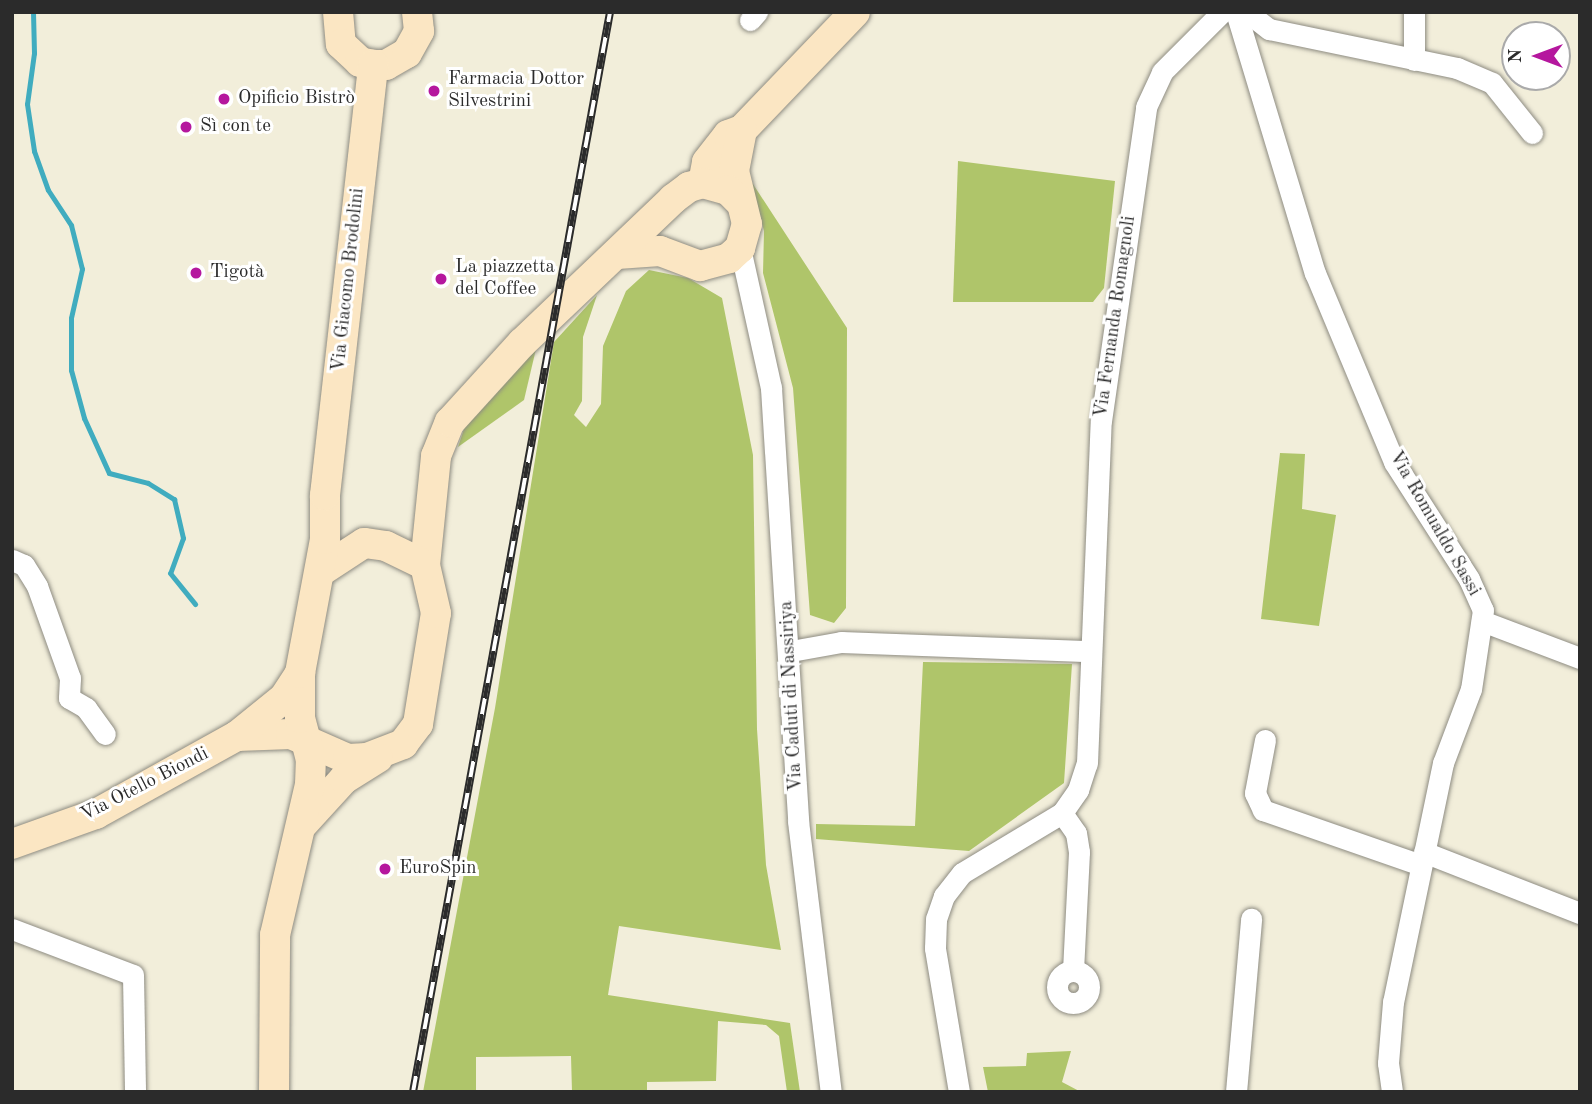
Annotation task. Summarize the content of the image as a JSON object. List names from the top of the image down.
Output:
{
  "streets": {
    "main road": ["Via Giacomo Brodolini", "Via Otello Biondi"],
    "street": ["Via Fernanda Romagnoli", "Via Romualdo Sassi", "Via Caduti di Nassiriya"]
  },
  "crossings": [
    ["Via Giacomo Brodolini", "Via Otello Biondi"]
  ],
  "places": [
    "Farmacia Dottor Silvestrini",
    "Opificio Bistrò",
    "Sì con te",
    "Tigotà",
    "La piazzetta del Coffee",
    "EuroSpin"
  ],
  "north": "left"
}
